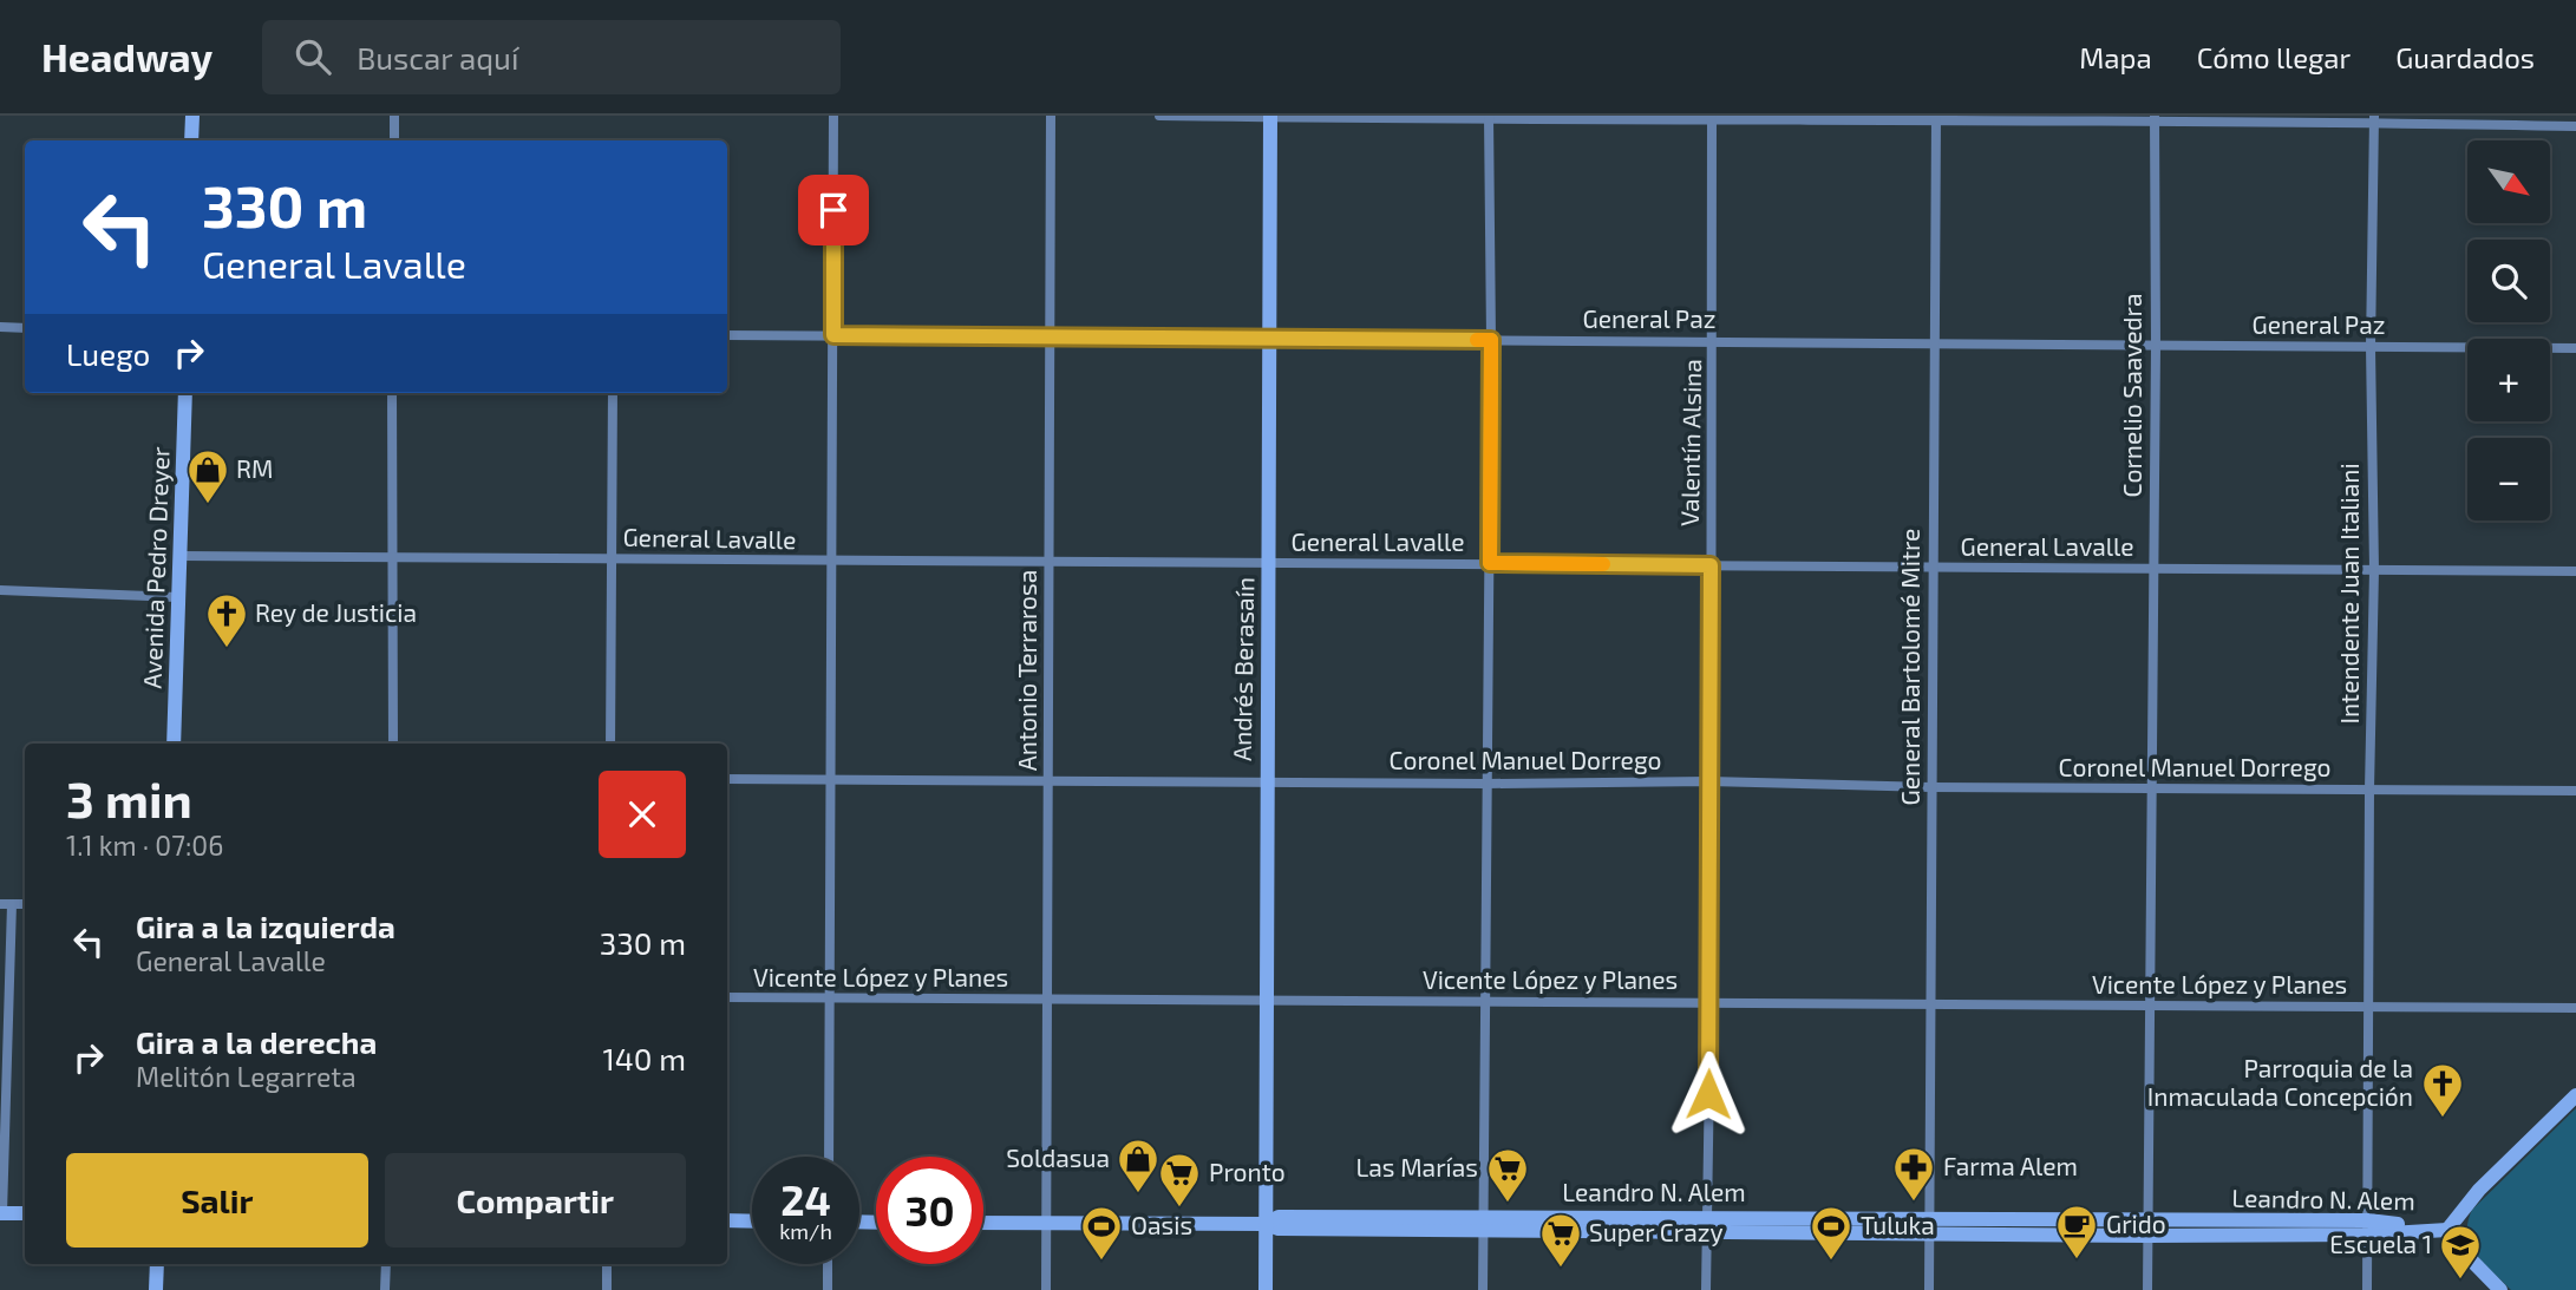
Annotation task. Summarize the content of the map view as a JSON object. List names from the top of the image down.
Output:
{
  "streets": {
    "main road": ["Avenida Pedro Dreyer", "Andrés Berasaín", "Leandro N. Alem"],
    "street": [
      "General Paz",
      "Cornelio Saavedra",
      "Valentín Alsina",
      "General Lavalle",
      "Intendente Juan Italiani",
      "General Bartolomé Mitre",
      "Antonio Terrarosa",
      "Coronel Manuel Dorrego",
      "Vicente López y Planes"
    ]
  },
  "crossings": [
    ["General Paz", "Cornelio Saavedra"],
    ["General Paz", "Valentín Alsina"],
    ["General Paz", "Intendente Juan Italiani"],
    ["General Paz", "General Bartolomé Mitre"],
    ["General Paz", "Andrés Berasaín"],
    ["General Paz", "Antonio Terrarosa"],
    ["Cornelio Saavedra", "General Lavalle"],
    ["Cornelio Saavedra", "Coronel Manuel Dorrego"],
    ["Cornelio Saavedra", "Vicente López y Planes"],
    ["Cornelio Saavedra", "Leandro N. Alem"],
    ["Valentín Alsina", "General Lavalle"],
    ["Valentín Alsina", "Coronel Manuel Dorrego"],
    ["Valentín Alsina", "Vicente López y Planes"],
    ["Valentín Alsina", "Leandro N. Alem"],
    ["General Lavalle", "Avenida Pedro Dreyer"],
    ["General Lavalle", "Intendente Juan Italiani"],
    ["General Lavalle", "General Bartolomé Mitre"],
    ["General Lavalle", "Andrés Berasaín"],
    ["General Lavalle", "Antonio Terrarosa"],
    ["Intendente Juan Italiani", "Coronel Manuel Dorrego"],
    ["Intendente Juan Italiani", "Vicente López y Planes"],
    ["Intendente Juan Italiani", "Leandro N. Alem"],
    ["General Bartolomé Mitre", "Coronel Manuel Dorrego"],
    ["General Bartolomé Mitre", "Vicente López y Planes"],
    ["General Bartolomé Mitre", "Leandro N. Alem"],
    ["Andrés Berasaín", "Coronel Manuel Dorrego"],
    ["Andrés Berasaín", "Vicente López y Planes"],
    ["Andrés Berasaín", "Leandro N. Alem"],
    ["Antonio Terrarosa", "Coronel Manuel Dorrego"],
    ["Antonio Terrarosa", "Vicente López y Planes"],
    ["Antonio Terrarosa", "Leandro N. Alem"]
  ],
  "places": {
    "shop": ["RM", "Soldasua"],
    "church": ["Rey de Justicia", "Parroquia de la Inmaculada Concepción"],
    "pharmacy": ["Farma Alem"],
    "supermarket": ["Las Marías", "Pronto", "Super Crazy"],
    "cafe": ["Grido"],
    "sports": ["Oasis", "Tuluka"],
    "school or university": ["Escuela 1"]
  },
  "north": "bottom right",
  "page": {
    "header": "Headway",
    "search": "Buscar aquí",
    "nav": ["Mapa", "Cómo llegar", "Guardados"],
    "map_buttons": ["+", "−"],
    "turn": ["330 m", "General Lavalle"],
    "then": "Luego",
    "heading": ["3 min", "1.1 km · 07:06"],
    "list": [
      {
        "name": "Gira a la izquierda",
        "note": "General Lavalle",
        "value": "330 m"
      },
      {
        "name": "Gira a la derecha",
        "note": "Melitón Legarreta",
        "value": "140 m"
      }
    ],
    "buttons": ["Salir", "Compartir"],
    "speed": "24 km/h",
    "limit": "30"
  }
}
